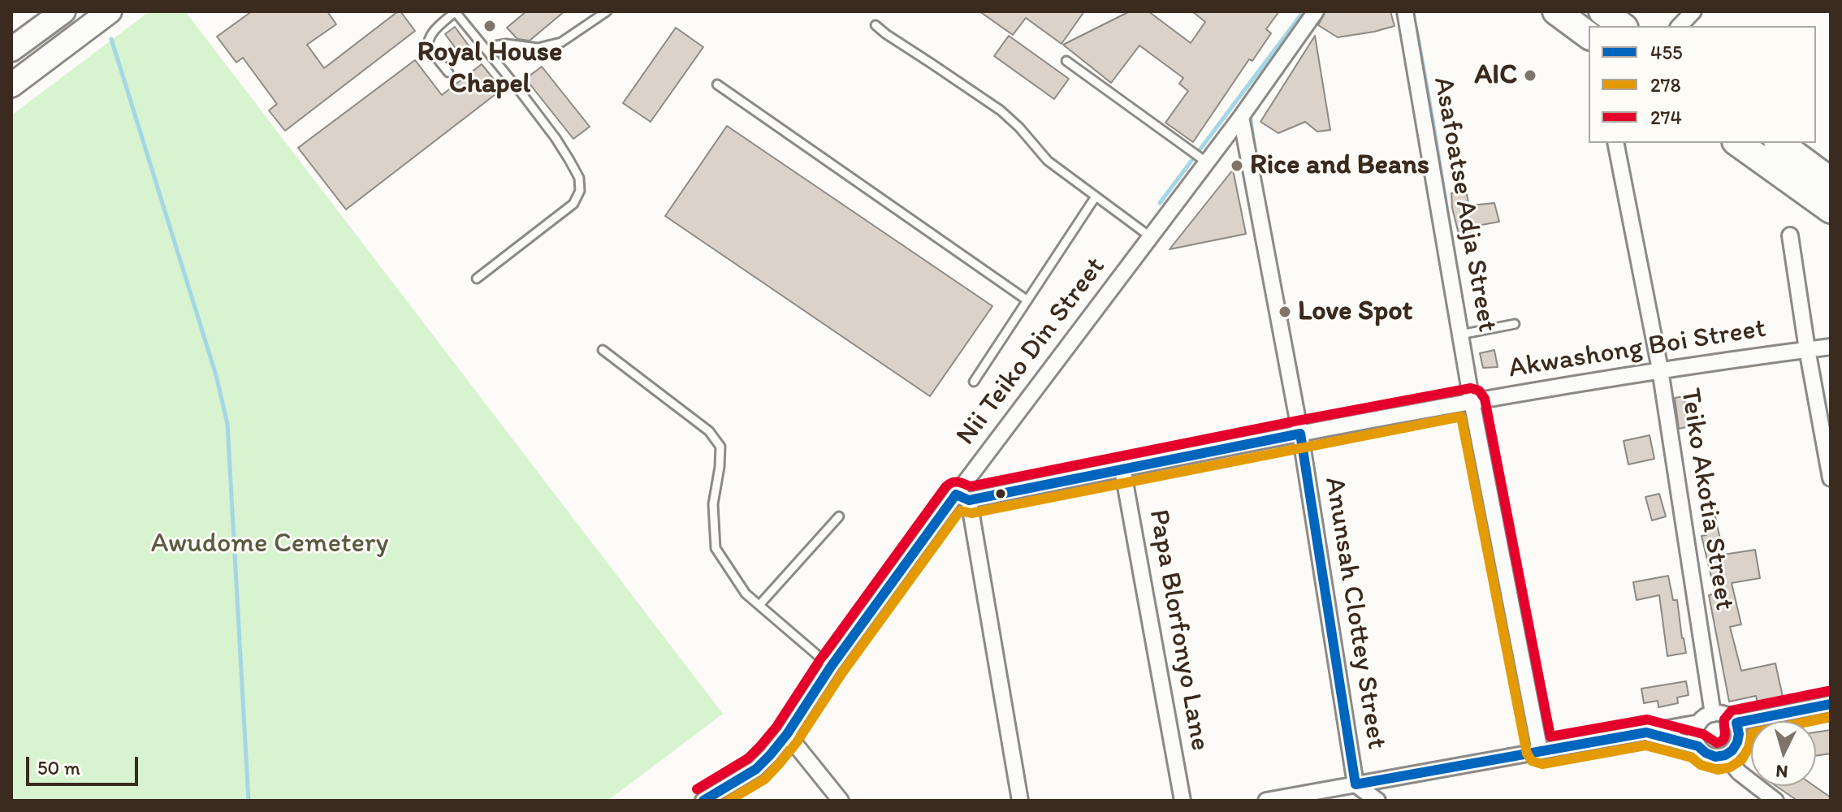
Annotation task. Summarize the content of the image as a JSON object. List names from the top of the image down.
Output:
{
  "streets": {
    "street": [
      "Asafoatse Adja Street",
      "Akwashong Boi Street",
      "Nii Teiko Din Street",
      "Teiko Akotia Street",
      "Anunsah Clottey Street",
      "Papa Blorfonyo Lane"
    ]
  },
  "crossings": [
    ["Asafoatse Adja Street", "Akwashong Boi Street"],
    ["Akwashong Boi Street", "Nii Teiko Din Street"],
    ["Akwashong Boi Street", "Teiko Akotia Street"],
    ["Akwashong Boi Street", "Anunsah Clottey Street"],
    ["Akwashong Boi Street", "Papa Blorfonyo Lane"],
    ["Nii Teiko Din Street", "Anunsah Clottey Street"]
  ],
  "parks": ["Awudome Cemetery"],
  "places": [
    "Royal House Chapel",
    "AIC",
    "Rice and Beans",
    "Love Spot"
  ],
  "lines": ["transit line 274", "transit line 278", "transit line 455"],
  "legend": ["455", "278", "274"],
  "scale_bar": "50 m",
  "north": "bottom"
}
